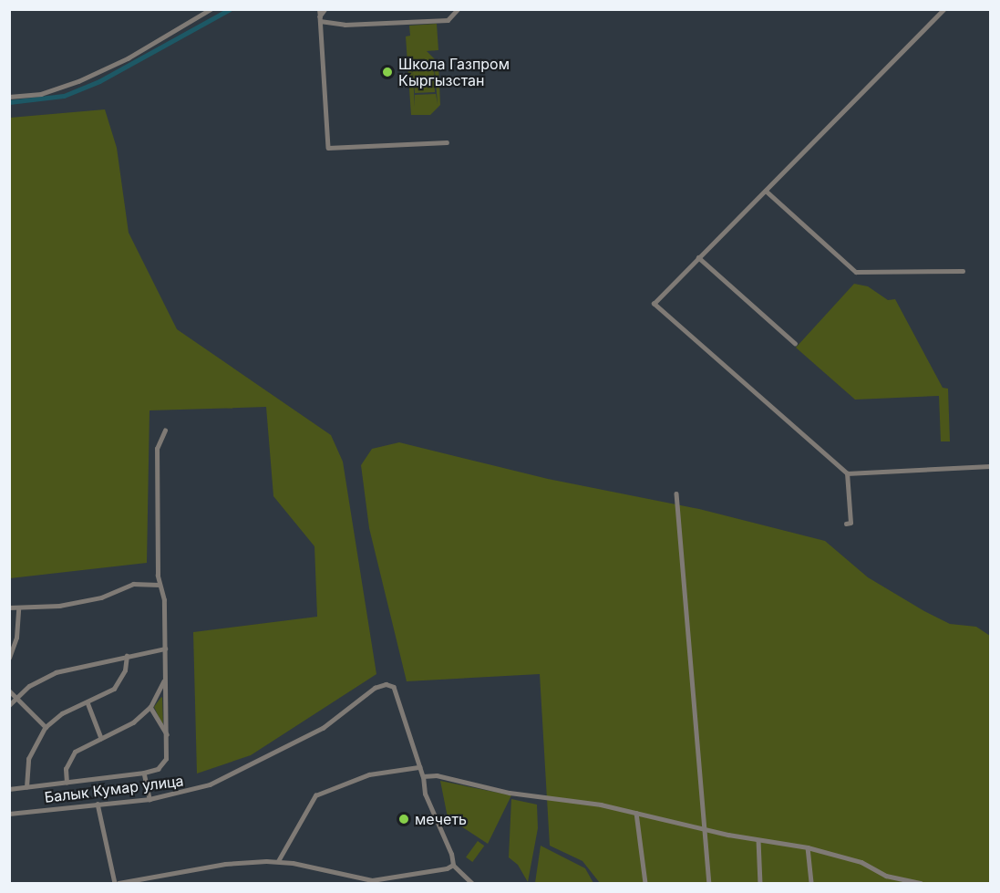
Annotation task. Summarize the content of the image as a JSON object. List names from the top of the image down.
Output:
{
  "streets": {
    "street": ["Балык Кумар улица"]
  },
  "places": ["Школа Газпром Кыргызстан", "мечеть"]
}
